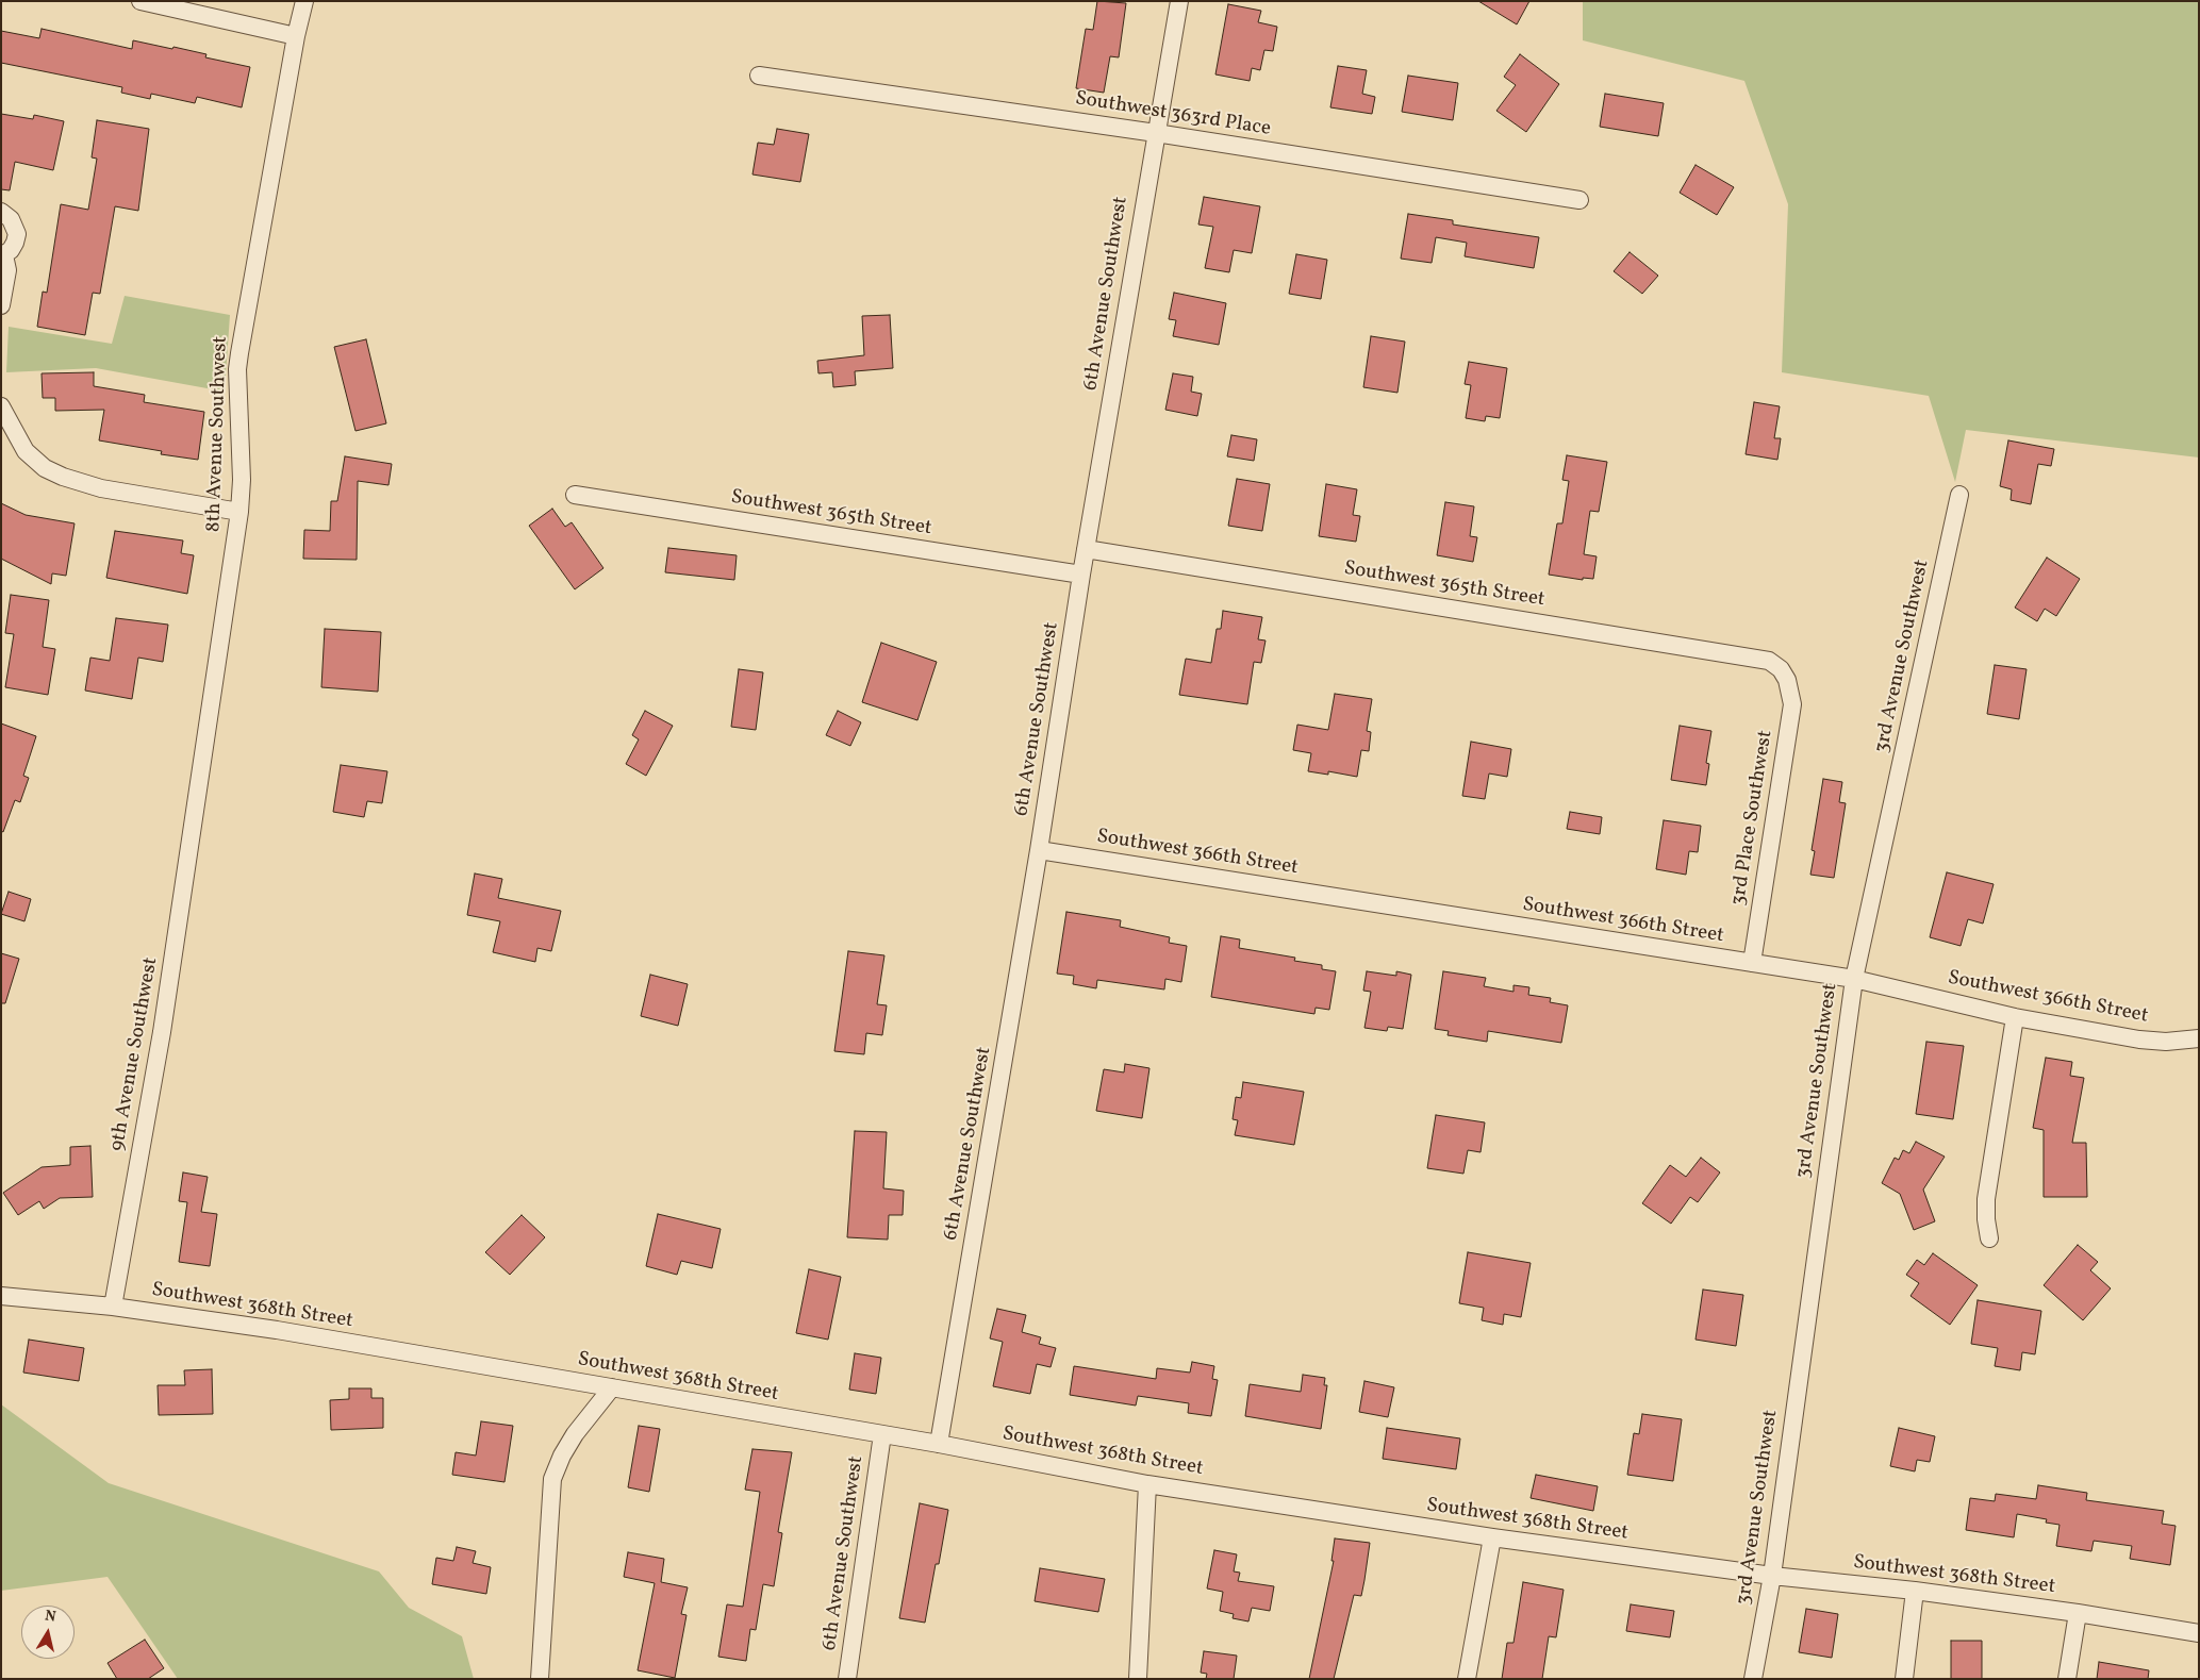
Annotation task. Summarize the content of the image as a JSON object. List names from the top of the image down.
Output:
{
  "streets": {
    "street": [
      "Southwest 363rd Place",
      "6th Avenue Southwest",
      "8th Avenue Southwest",
      "Southwest 365th Street",
      "3rd Avenue Southwest",
      "3rd Place Southwest",
      "Southwest 366th Street",
      "9th Avenue Southwest",
      "Southwest 368th Street"
    ]
  },
  "crossings": [
    ["Southwest 363rd Place", "6th Avenue Southwest"],
    ["6th Avenue Southwest", "Southwest 365th Street"],
    ["6th Avenue Southwest", "Southwest 366th Street"],
    ["6th Avenue Southwest", "Southwest 368th Street"],
    ["8th Avenue Southwest", "9th Avenue Southwest"],
    ["Southwest 365th Street", "3rd Place Southwest"],
    ["3rd Avenue Southwest", "Southwest 366th Street"],
    ["3rd Avenue Southwest", "Southwest 368th Street"],
    ["3rd Place Southwest", "Southwest 366th Street"],
    ["9th Avenue Southwest", "Southwest 368th Street"]
  ],
  "north": "top"
}
